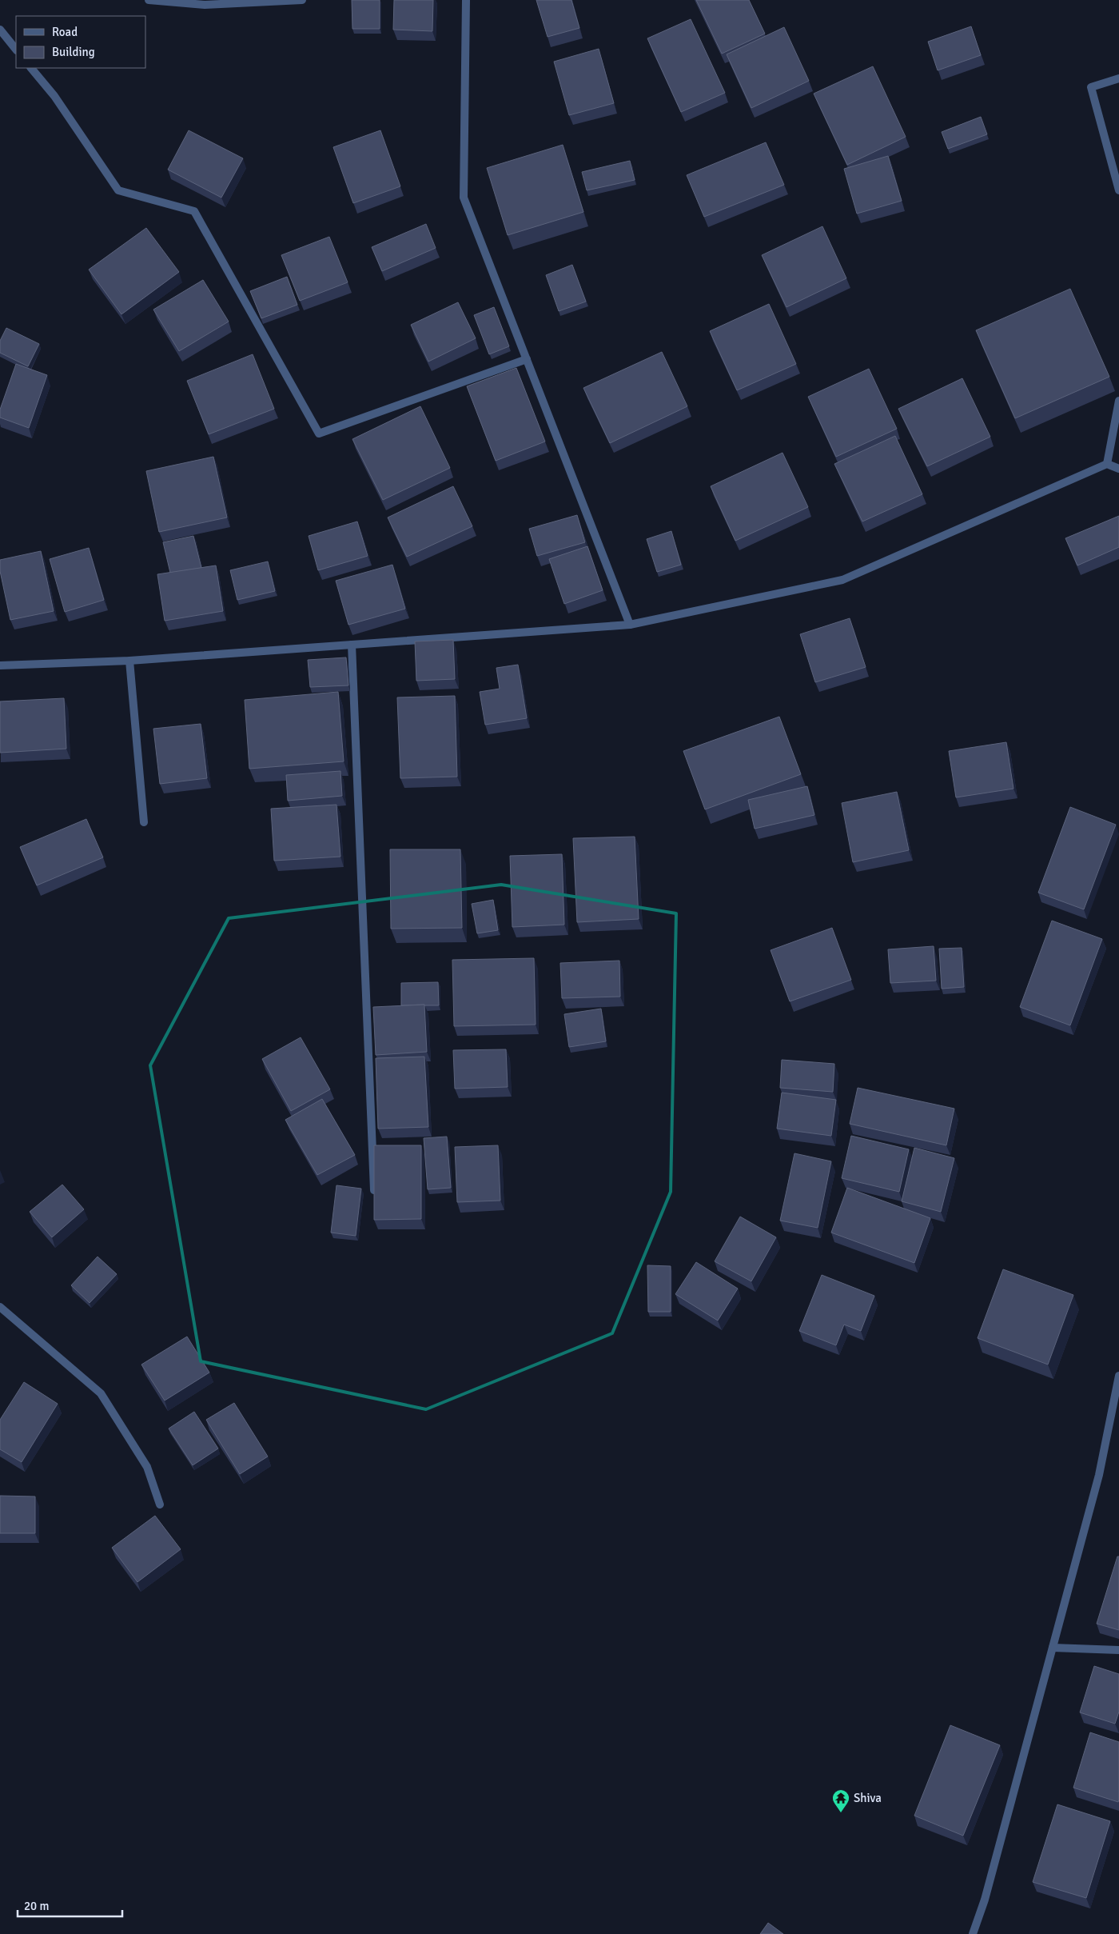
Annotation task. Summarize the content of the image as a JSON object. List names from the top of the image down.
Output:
{
  "places": {
    "temple": ["Shiva"]
  },
  "legend": ["Road", "Building"],
  "scale_bar": "20 m"
}
